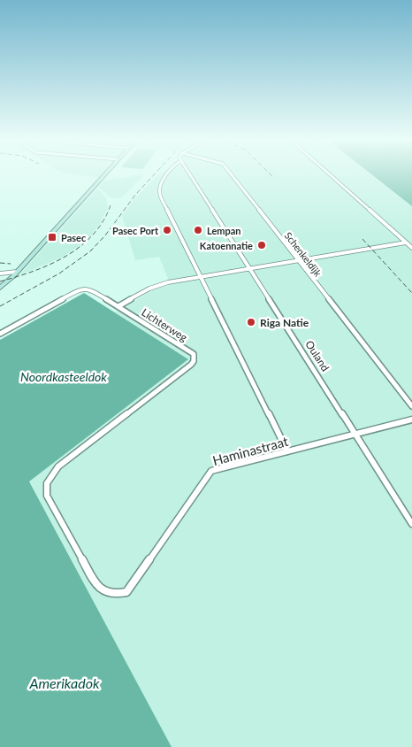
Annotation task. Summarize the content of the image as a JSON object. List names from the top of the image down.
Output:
{
  "streets": {
    "street": [
      "Schenkeldijk",
      "Lichterweg",
      "Ouland",
      "Haminastraat"
    ]
  },
  "crossings": [
    ["Lichterweg", "Haminastraat"],
    ["Ouland", "Haminastraat"]
  ],
  "water": ["Noordkasteeldok", "Amerikadok"],
  "places": {
    "other": [
      "Pasec Port",
      "Lempan",
      "Katoennatie",
      "Riga Natie"
    ],
    "transit": ["Pasec"]
  }
}
